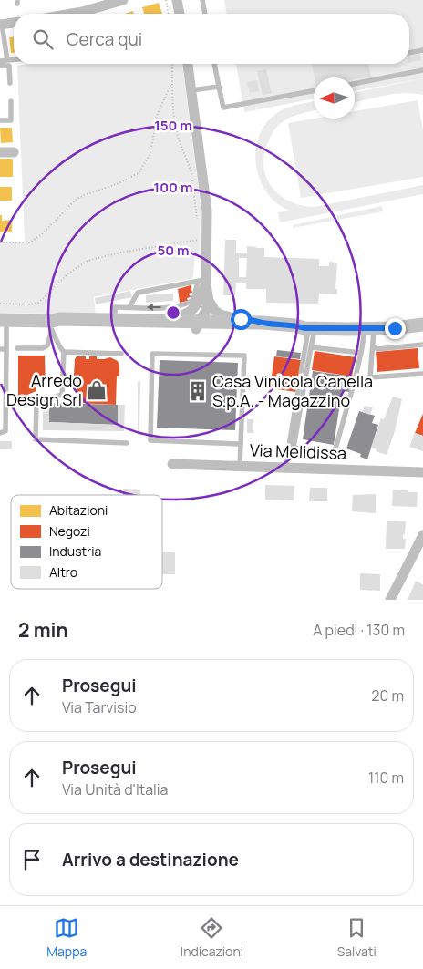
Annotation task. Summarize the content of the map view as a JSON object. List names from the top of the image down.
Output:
{
  "streets": {
    "street": ["Via Melidissa"]
  },
  "places": {
    "shop": ["Arredo Design Srl"],
    "building": ["Casa Vinicola Canella S.p.A. - Magazzino"]
  },
  "legend": [
    "Abitazioni",
    "Negozi",
    "Industria",
    "Altro"
  ],
  "north": "left",
  "page": {
    "search": "Cerca qui",
    "heading": ["2 min", "A piedi · 130 m"],
    "list": [
      ["Prosegui", "Via Tarvisio", "20 m"],
      ["Prosegui", "Via Unità d'Italia", "110 m"],
      "Arrivo a destinazione"
    ],
    "nav": ["Mappa", "Indicazioni", "Salvati"]
  },
  "rings": ["150 m", "100 m", "50 m"]
}
